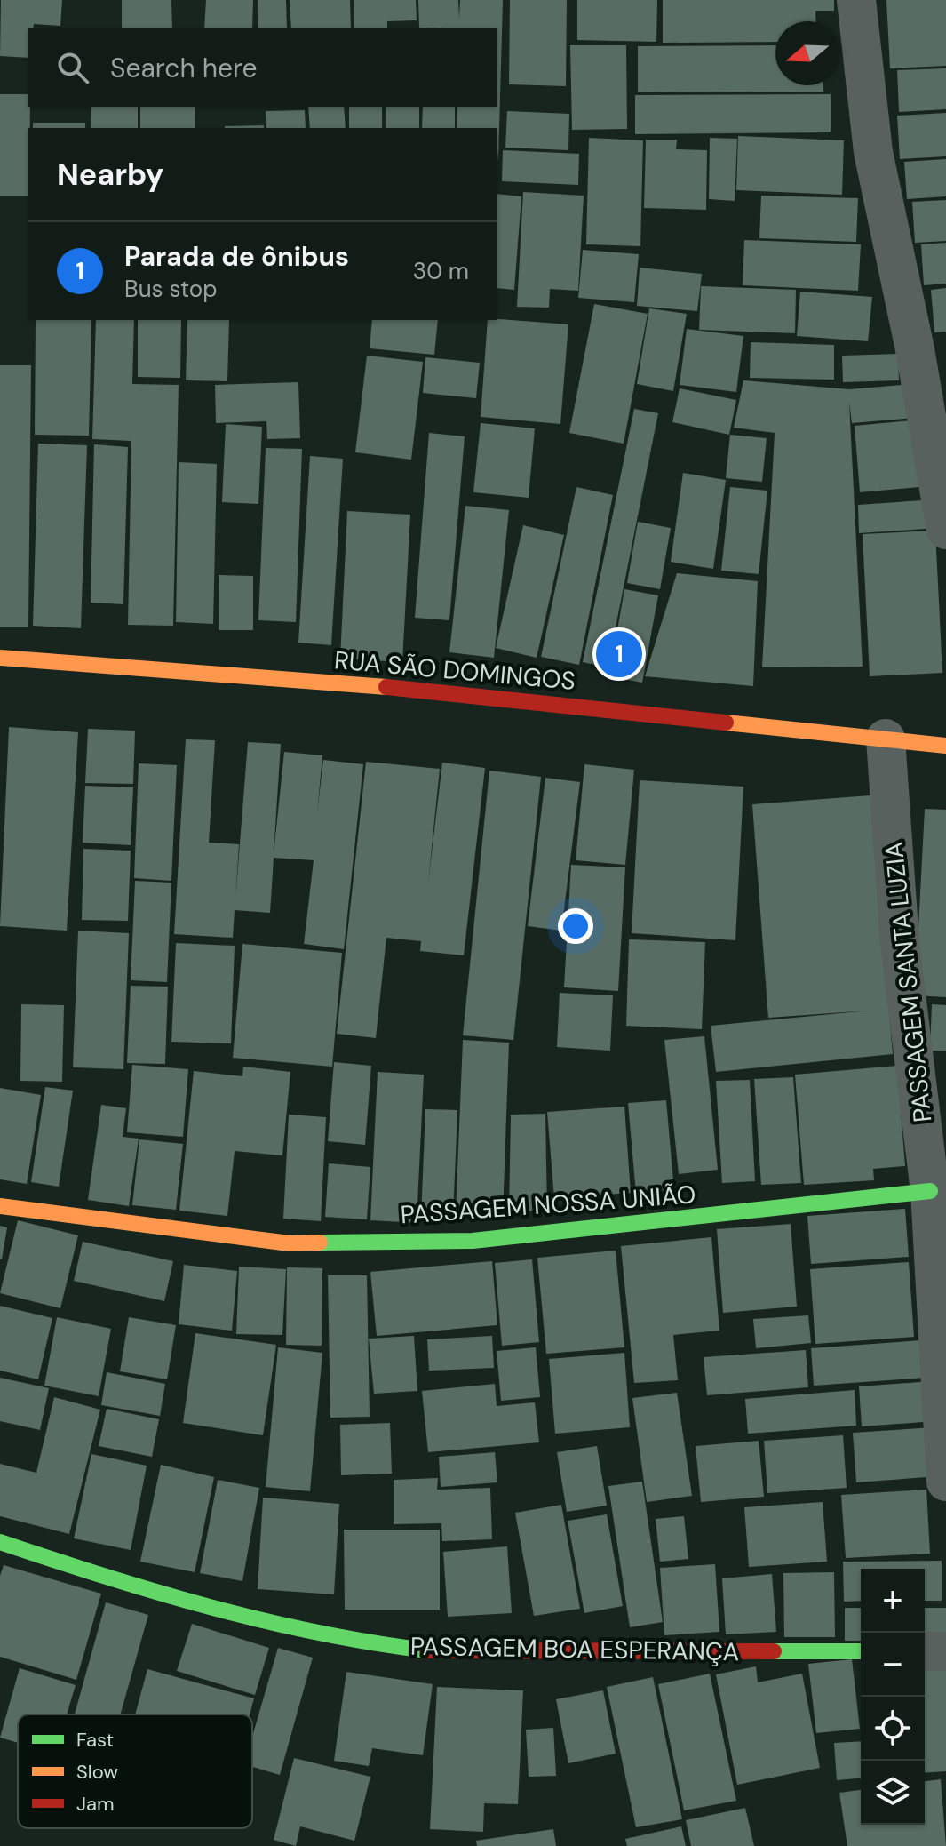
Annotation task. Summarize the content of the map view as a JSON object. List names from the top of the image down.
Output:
{
  "streets": {
    "street": [
      "RUA SÃO DOMINGOS",
      "PASSAGEM SANTA LUZIA",
      "PASSAGEM NOSSA UNIÃO",
      "PASSAGEM BOA ESPERANÇA"
    ]
  },
  "crossings": [
    ["RUA SÃO DOMINGOS", "PASSAGEM SANTA LUZIA"],
    ["PASSAGEM SANTA LUZIA", "PASSAGEM NOSSA UNIÃO"]
  ],
  "legend": ["Fast", "Slow", "Jam"],
  "north": "left",
  "page": {
    "search": "Search here",
    "heading": "Nearby",
    "list": [
      {
        "mark": "1",
        "name": "Parada de ônibus",
        "note": "Bus stop",
        "value": "30 m"
      }
    ],
    "pins": "1",
    "map_buttons": ["+", "−"]
  }
}
